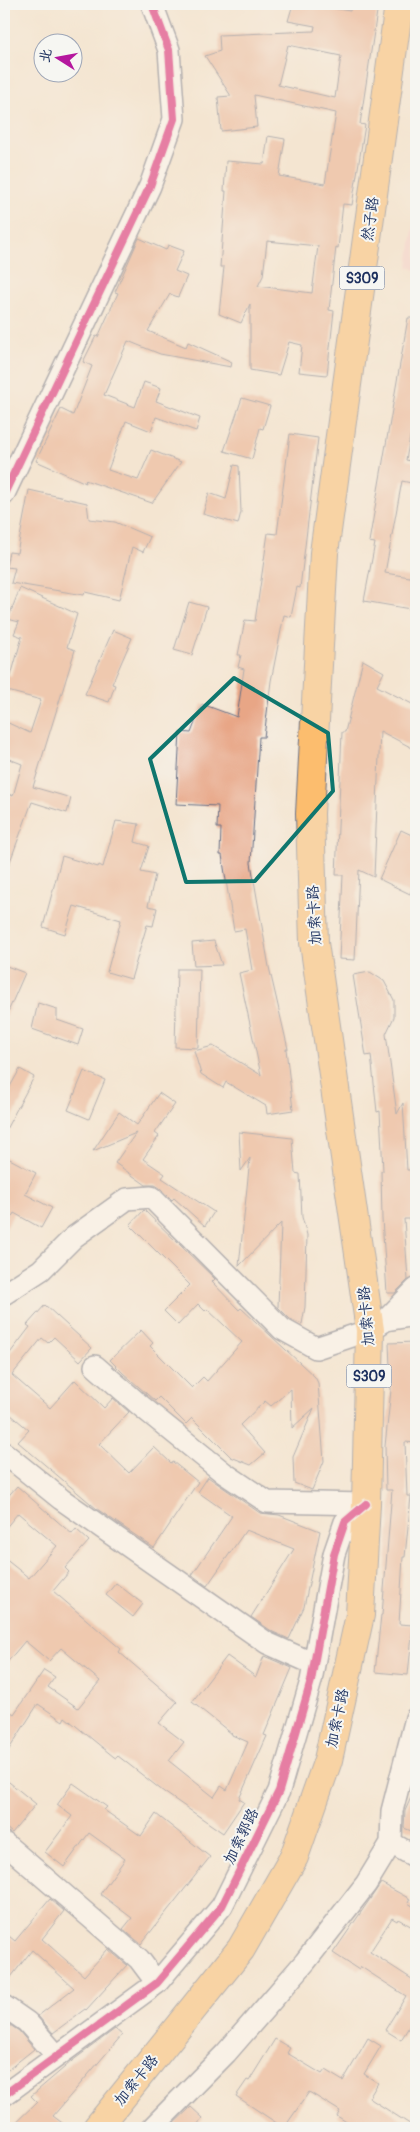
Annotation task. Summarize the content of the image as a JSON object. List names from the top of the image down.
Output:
{
  "streets": {
    "main road": ["然子路", "S309", "加索卡路"],
    "street": ["加索郭路"]
  },
  "crossings": [
    ["然子路", "加索卡路"],
    ["加索卡路", "加索郭路"]
  ],
  "north": "left"
}
